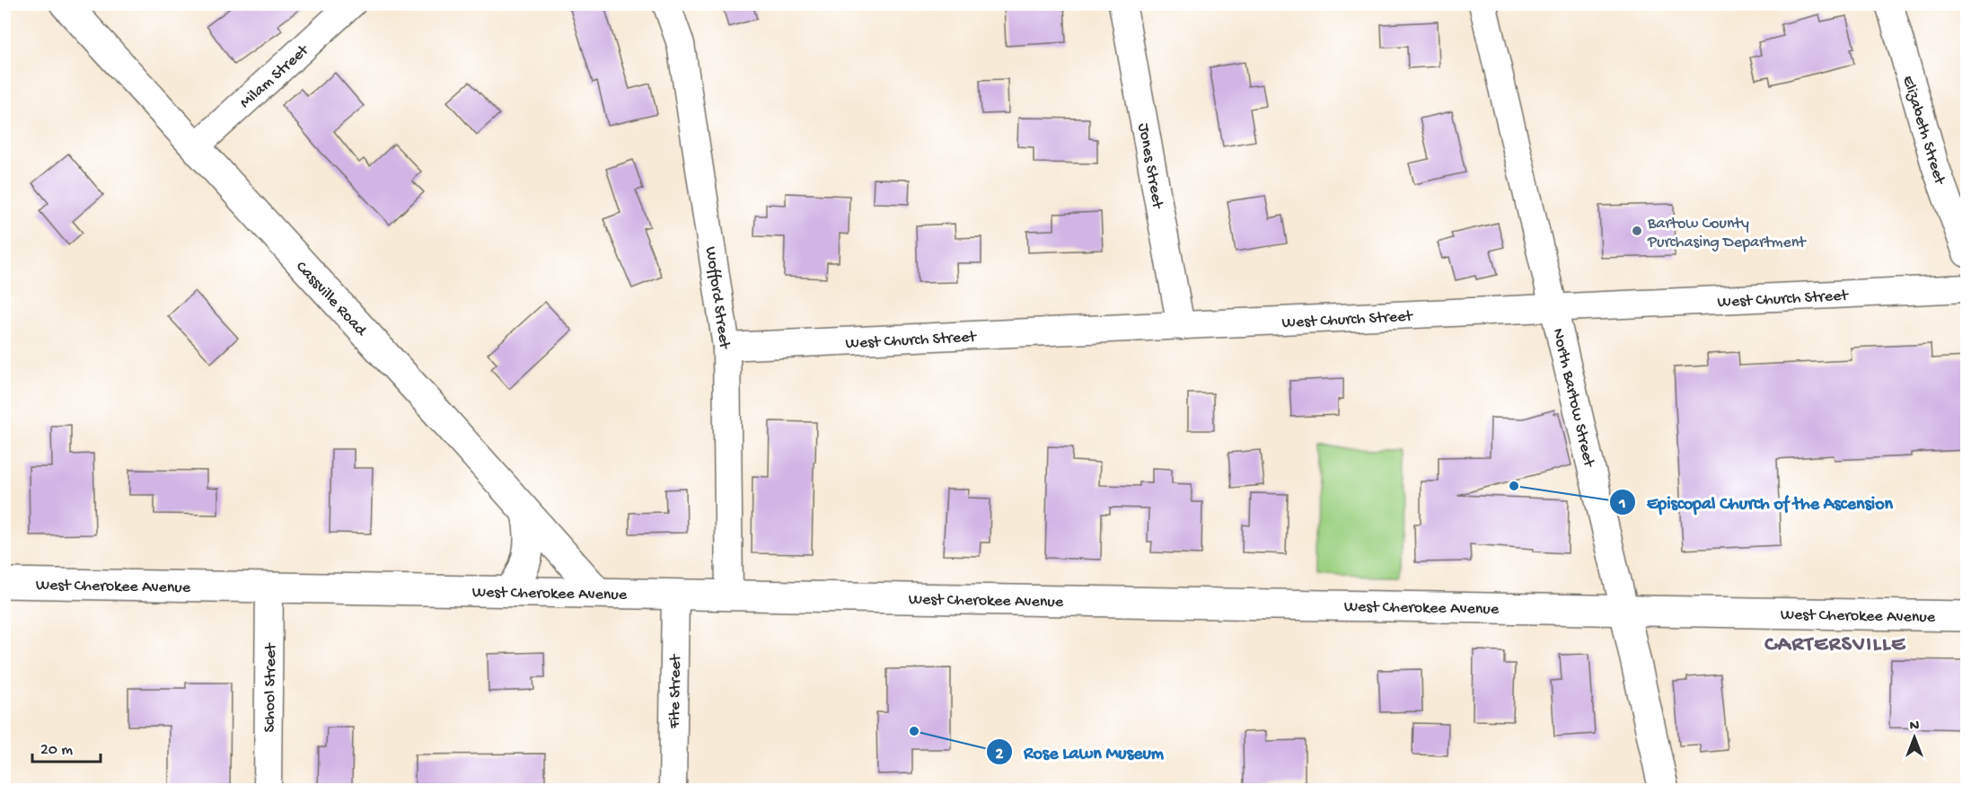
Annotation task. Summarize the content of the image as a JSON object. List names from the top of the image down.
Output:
{
  "streets": {
    "main road": ["Cassville Road", "North Bartow Street", "West Cherokee Avenue"],
    "street": [
      "Milam Street",
      "Elizabeth Street",
      "Jones Street",
      "Wofford Street",
      "West Church Street",
      "School Street",
      "Fite Street"
    ]
  },
  "crossings": [
    ["Milam Street", "Cassville Road"],
    ["Jones Street", "West Church Street"],
    ["Cassville Road", "West Cherokee Avenue"],
    ["Wofford Street", "West Church Street"],
    ["Wofford Street", "West Cherokee Avenue"],
    ["West Church Street", "North Bartow Street"],
    ["North Bartow Street", "West Cherokee Avenue"],
    ["West Cherokee Avenue", "School Street"],
    ["West Cherokee Avenue", "Fite Street"]
  ],
  "districts": ["CARTERSVILLE"],
  "places": ["Bartow County Purchasing Department", "Episcopal Church of the Ascension", "Rose Lawn Museum"],
  "scale_bar": "20 m",
  "north": "top"
}
